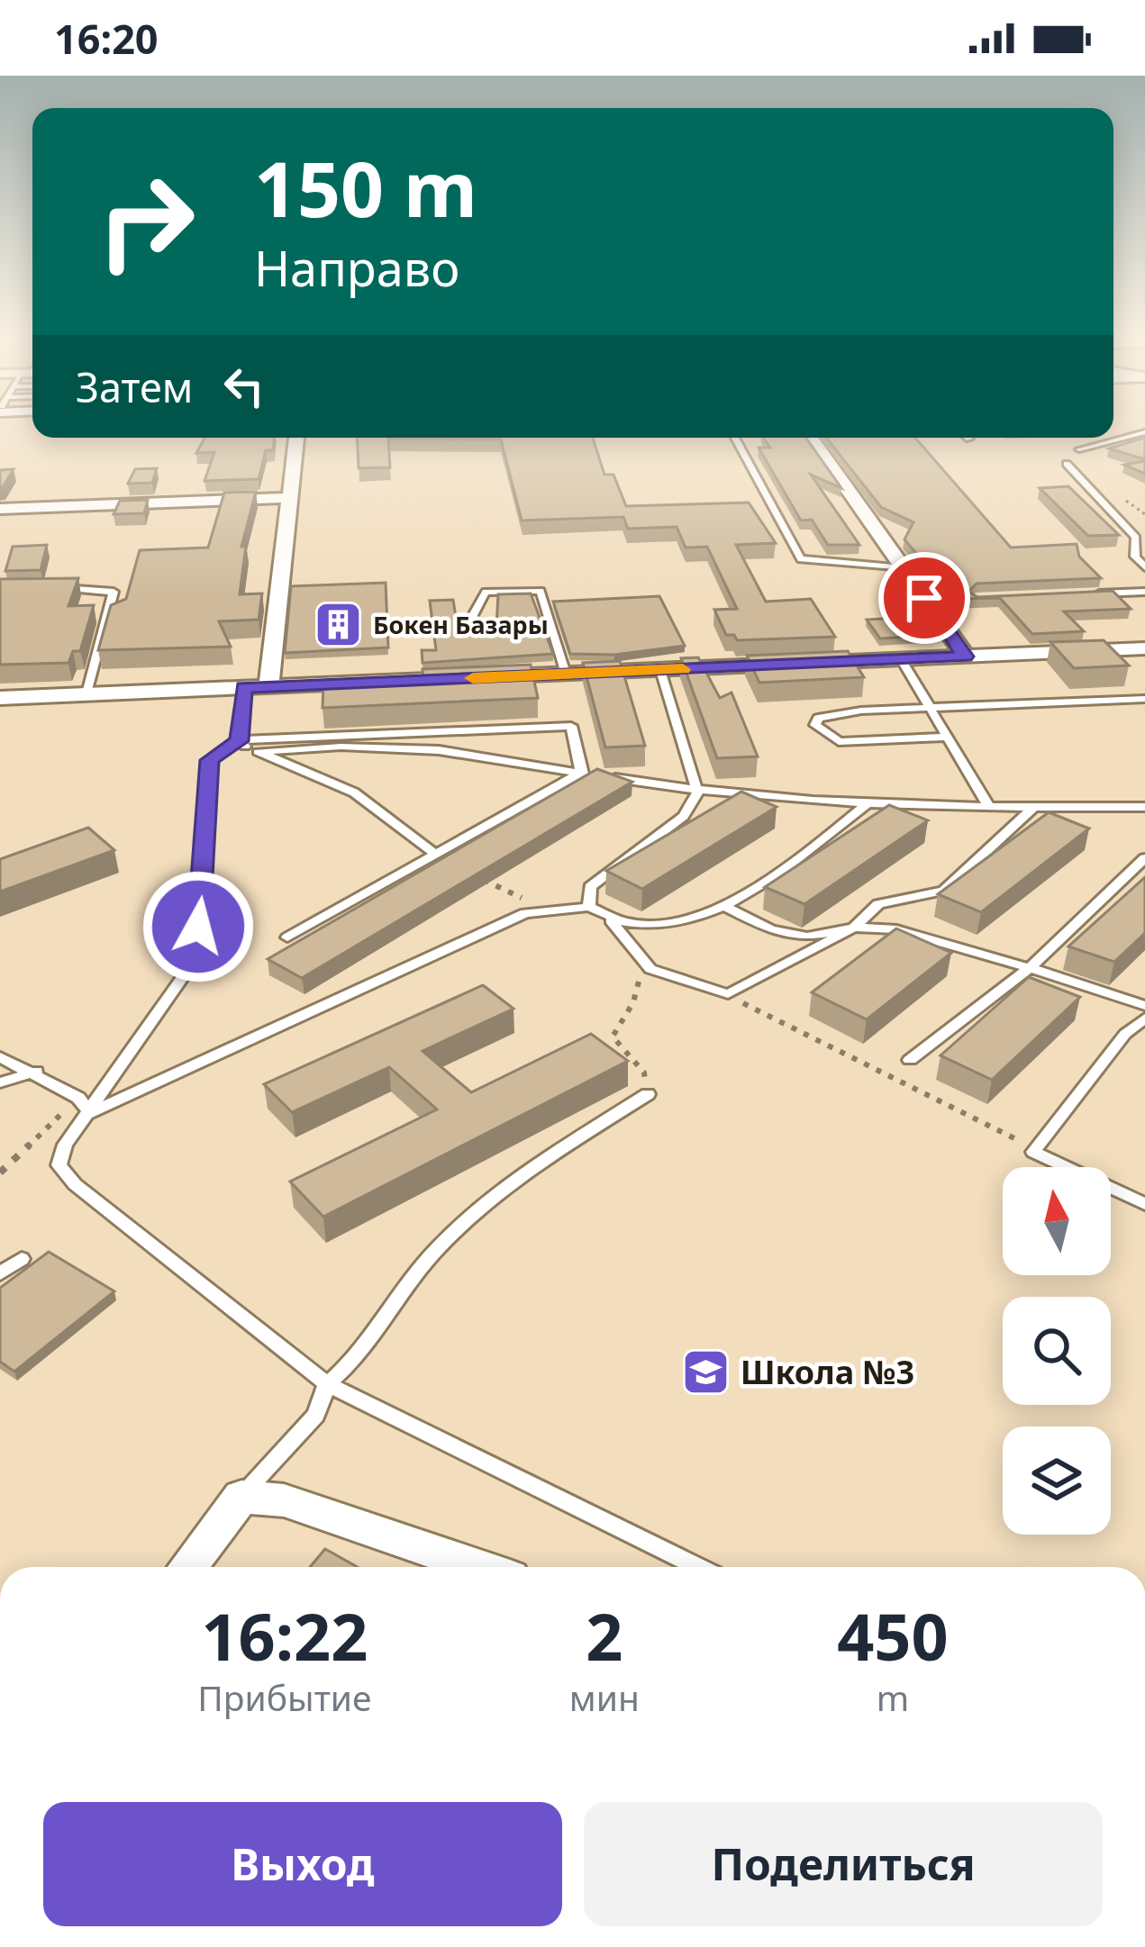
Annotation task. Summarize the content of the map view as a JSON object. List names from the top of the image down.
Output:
{
  "places": {
    "building": ["Бокен Базары"],
    "school or university": ["Школа №3"]
  },
  "north": "top",
  "page": {
    "status": "16:20",
    "turn": ["150 m", "Направо"],
    "then": "Затем",
    "eta": [
      "16:22",
      "Прибытие",
      "2",
      "мин",
      "450",
      "m"
    ],
    "buttons": ["Выход", "Поделиться"]
  }
}
